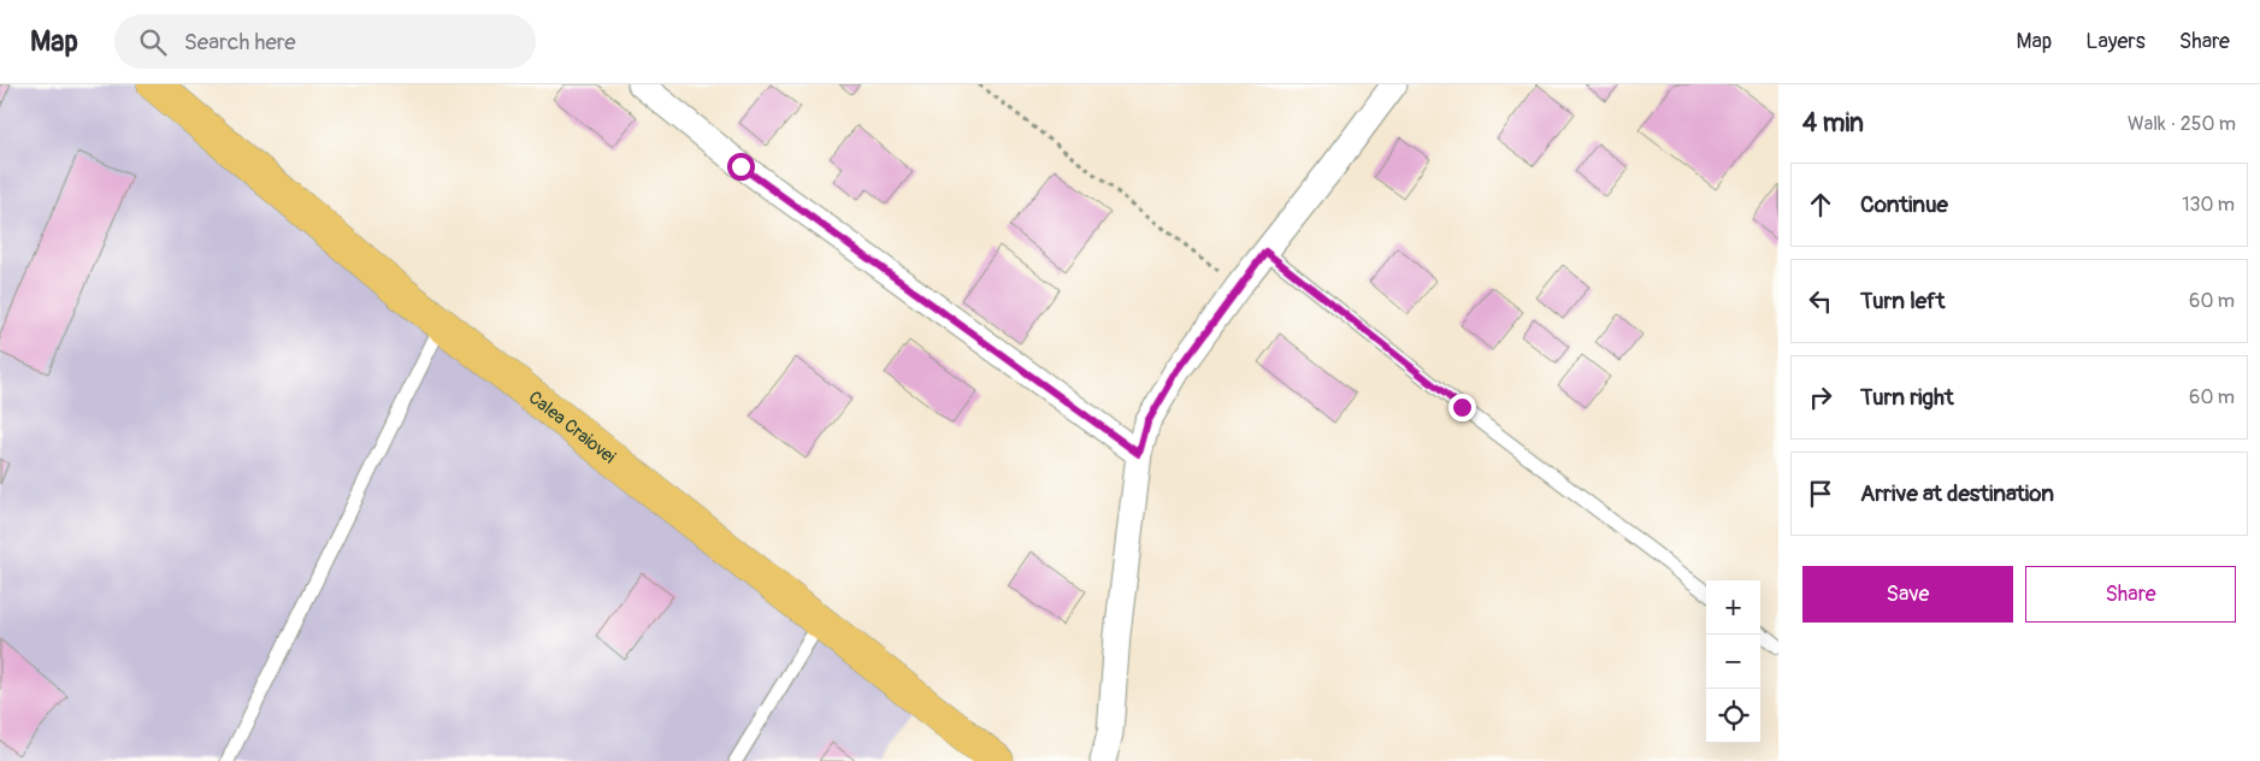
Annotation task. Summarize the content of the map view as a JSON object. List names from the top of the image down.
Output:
{
  "streets": {
    "main road": ["Calea Craiovei"]
  },
  "page": {
    "header": "Map",
    "search": "Search here",
    "nav": ["Map", "Layers", "Share"],
    "heading": ["4 min", "Walk · 250 m"],
    "list": [
      ["Continue", "130 m"],
      ["Turn left", "60 m"],
      ["Turn right", "60 m"],
      "Arrive at destination"
    ],
    "buttons": ["Save", "Share"],
    "map_buttons": ["+", "−"]
  }
}
